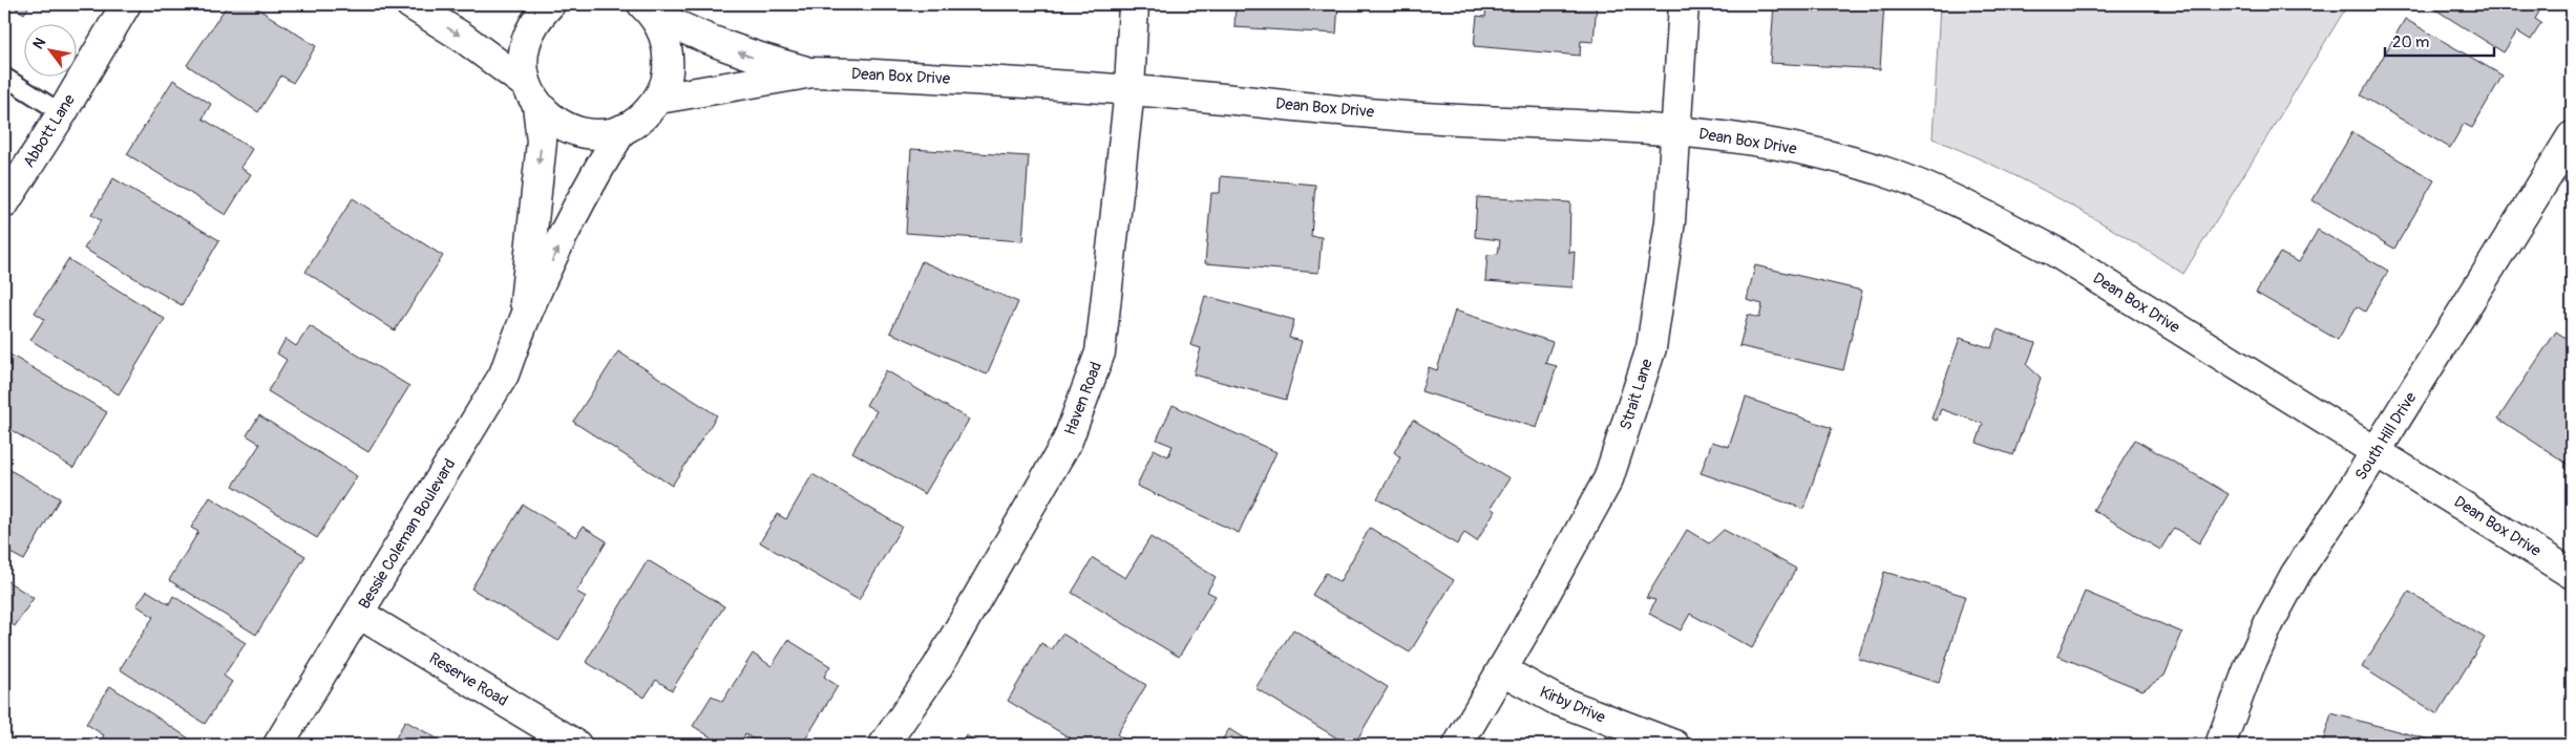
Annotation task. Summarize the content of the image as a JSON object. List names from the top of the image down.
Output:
{
  "streets": {
    "street": [
      "Dean Box Drive",
      "Abbott Lane",
      "Strait Lane",
      "Haven Road",
      "South Hill Drive",
      "Bessie Coleman Boulevard",
      "Reserve Road",
      "Kirby Drive"
    ]
  },
  "crossings": [
    ["Dean Box Drive", "Strait Lane"],
    ["Dean Box Drive", "Haven Road"],
    ["Dean Box Drive", "South Hill Drive"],
    ["Strait Lane", "Kirby Drive"],
    ["Bessie Coleman Boulevard", "Reserve Road"]
  ],
  "scale_bar": "20 m",
  "north": "top left"
}
